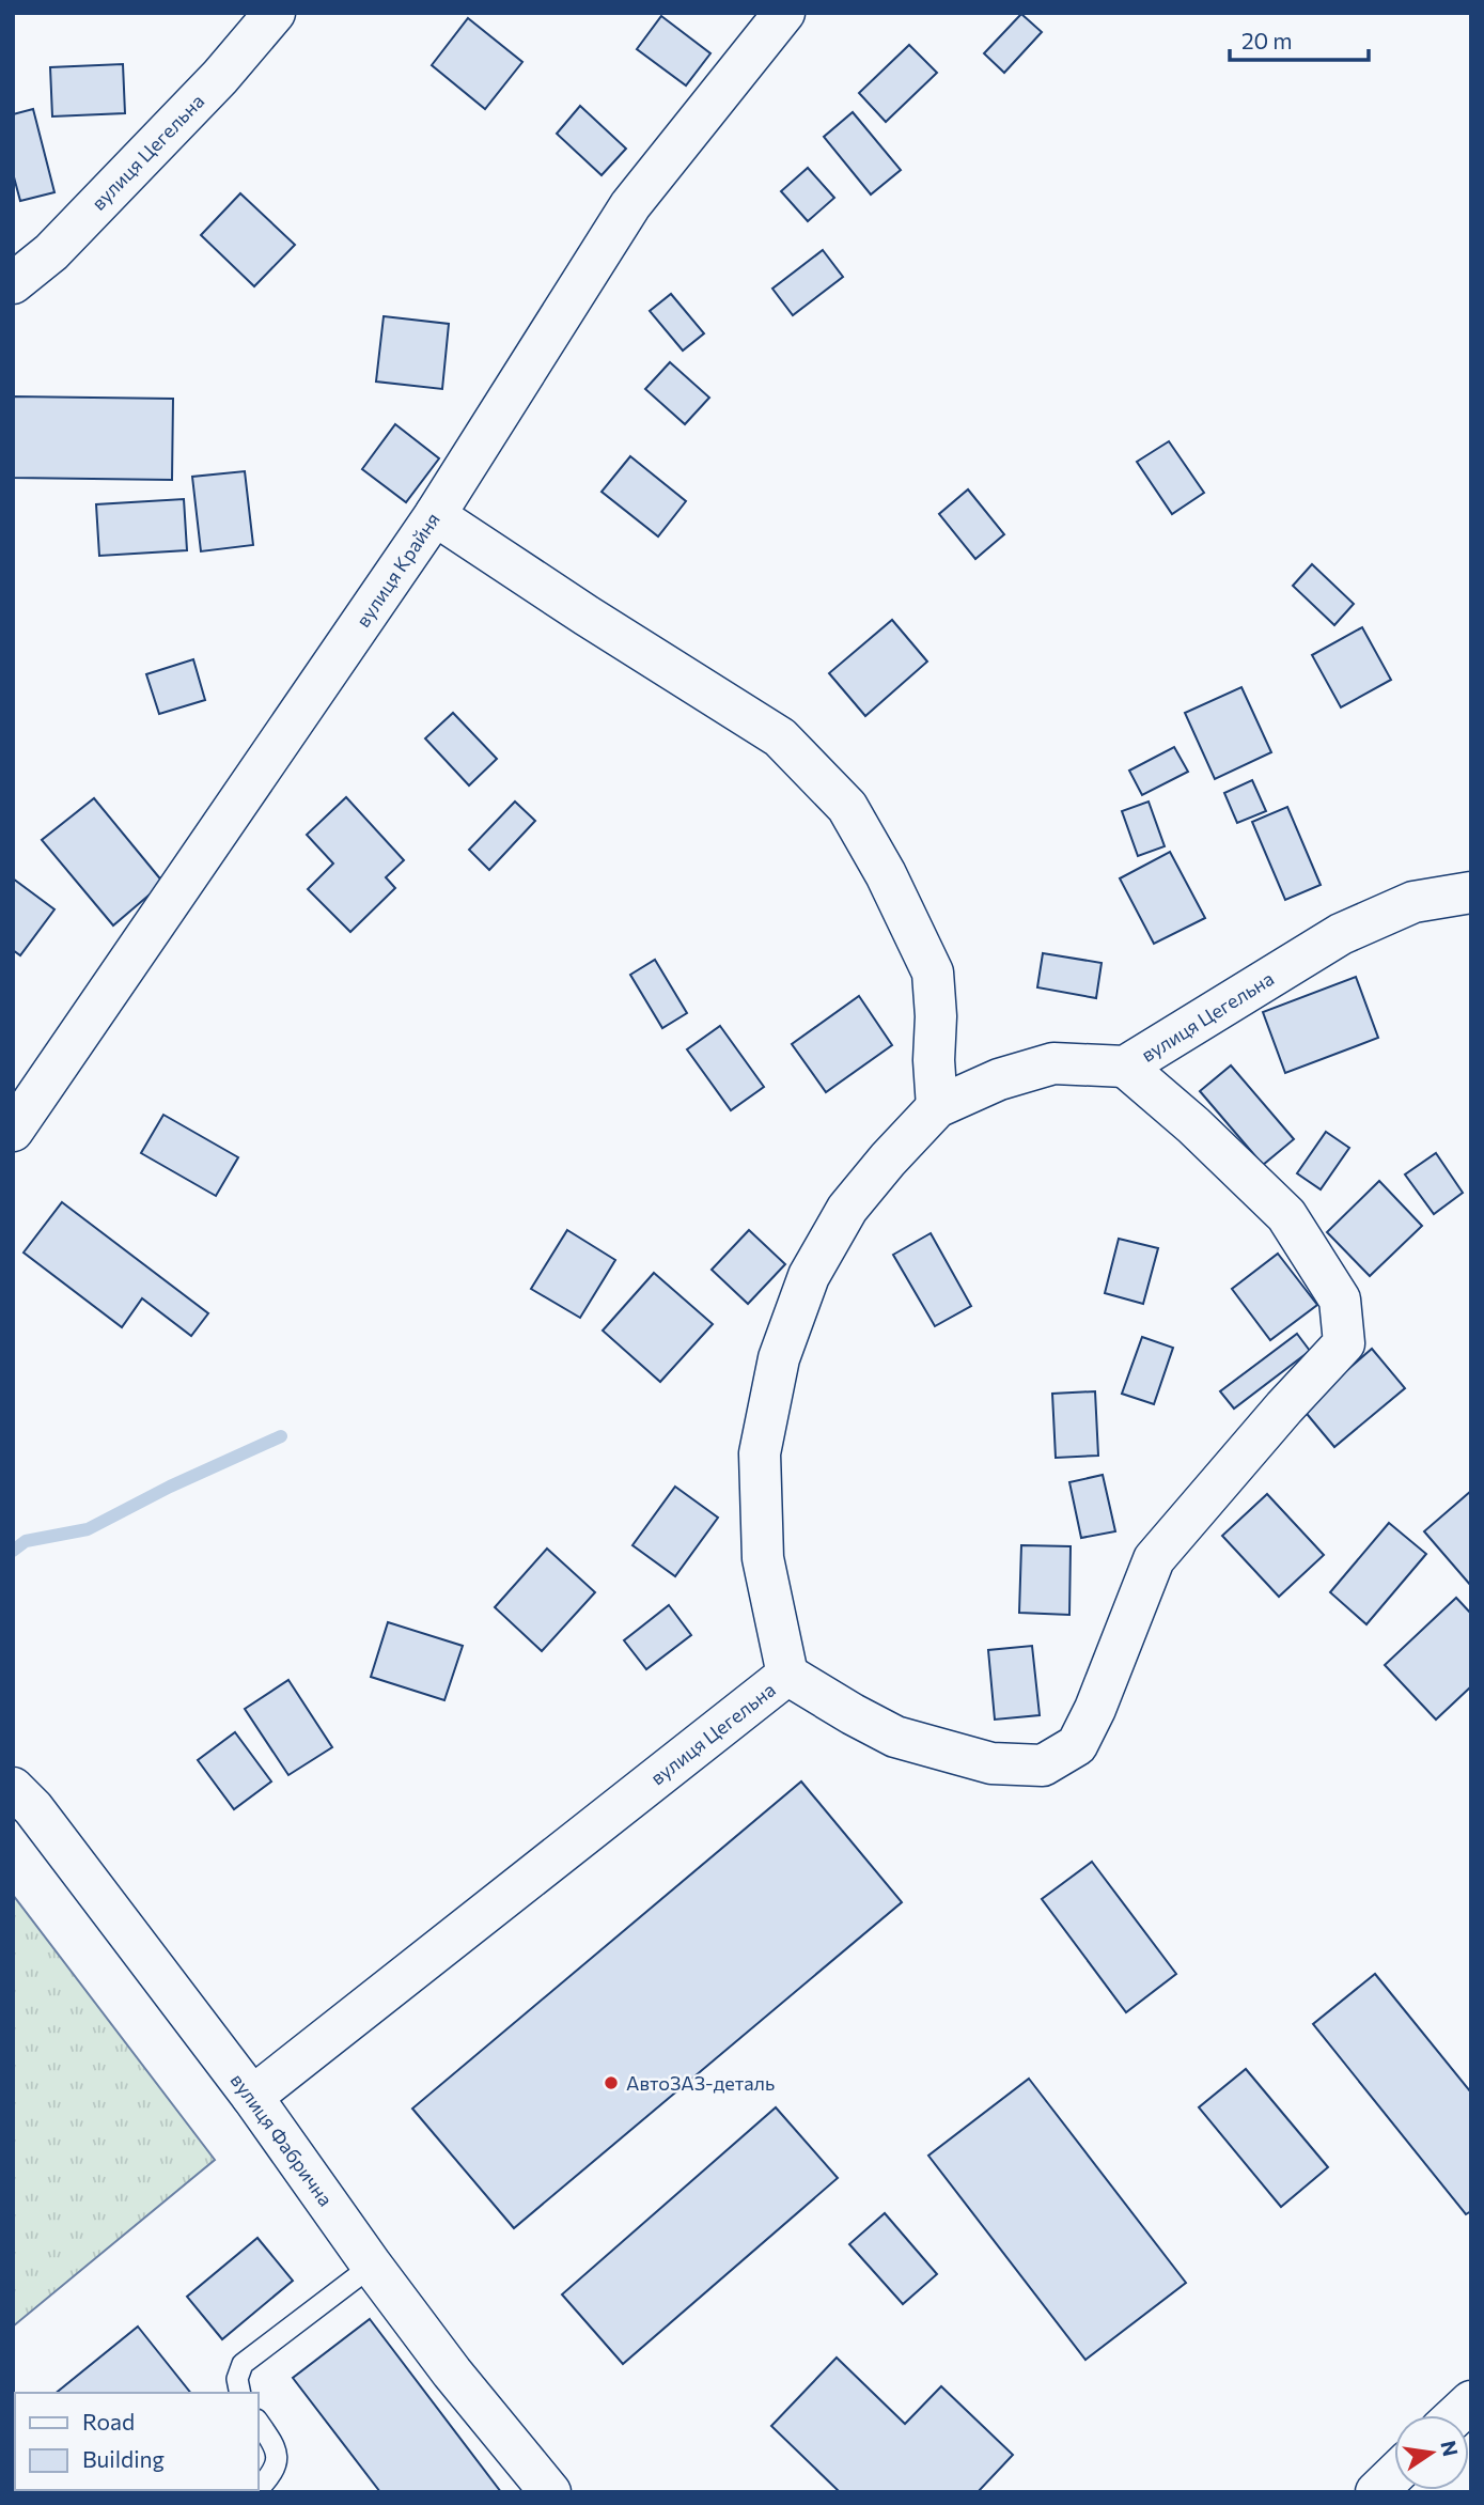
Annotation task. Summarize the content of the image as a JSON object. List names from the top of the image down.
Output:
{
  "streets": {
    "street": ["вулиця Цегельна", "вулиця Крайня", "вулиця Фабрична"]
  },
  "crossings": [
    ["вулиця Цегельна", "вулиця Фабрична"]
  ],
  "places": ["АвтоЗАЗ-деталь"],
  "legend": ["Road", "Building"],
  "scale_bar": "20 m",
  "north": "right"
}
